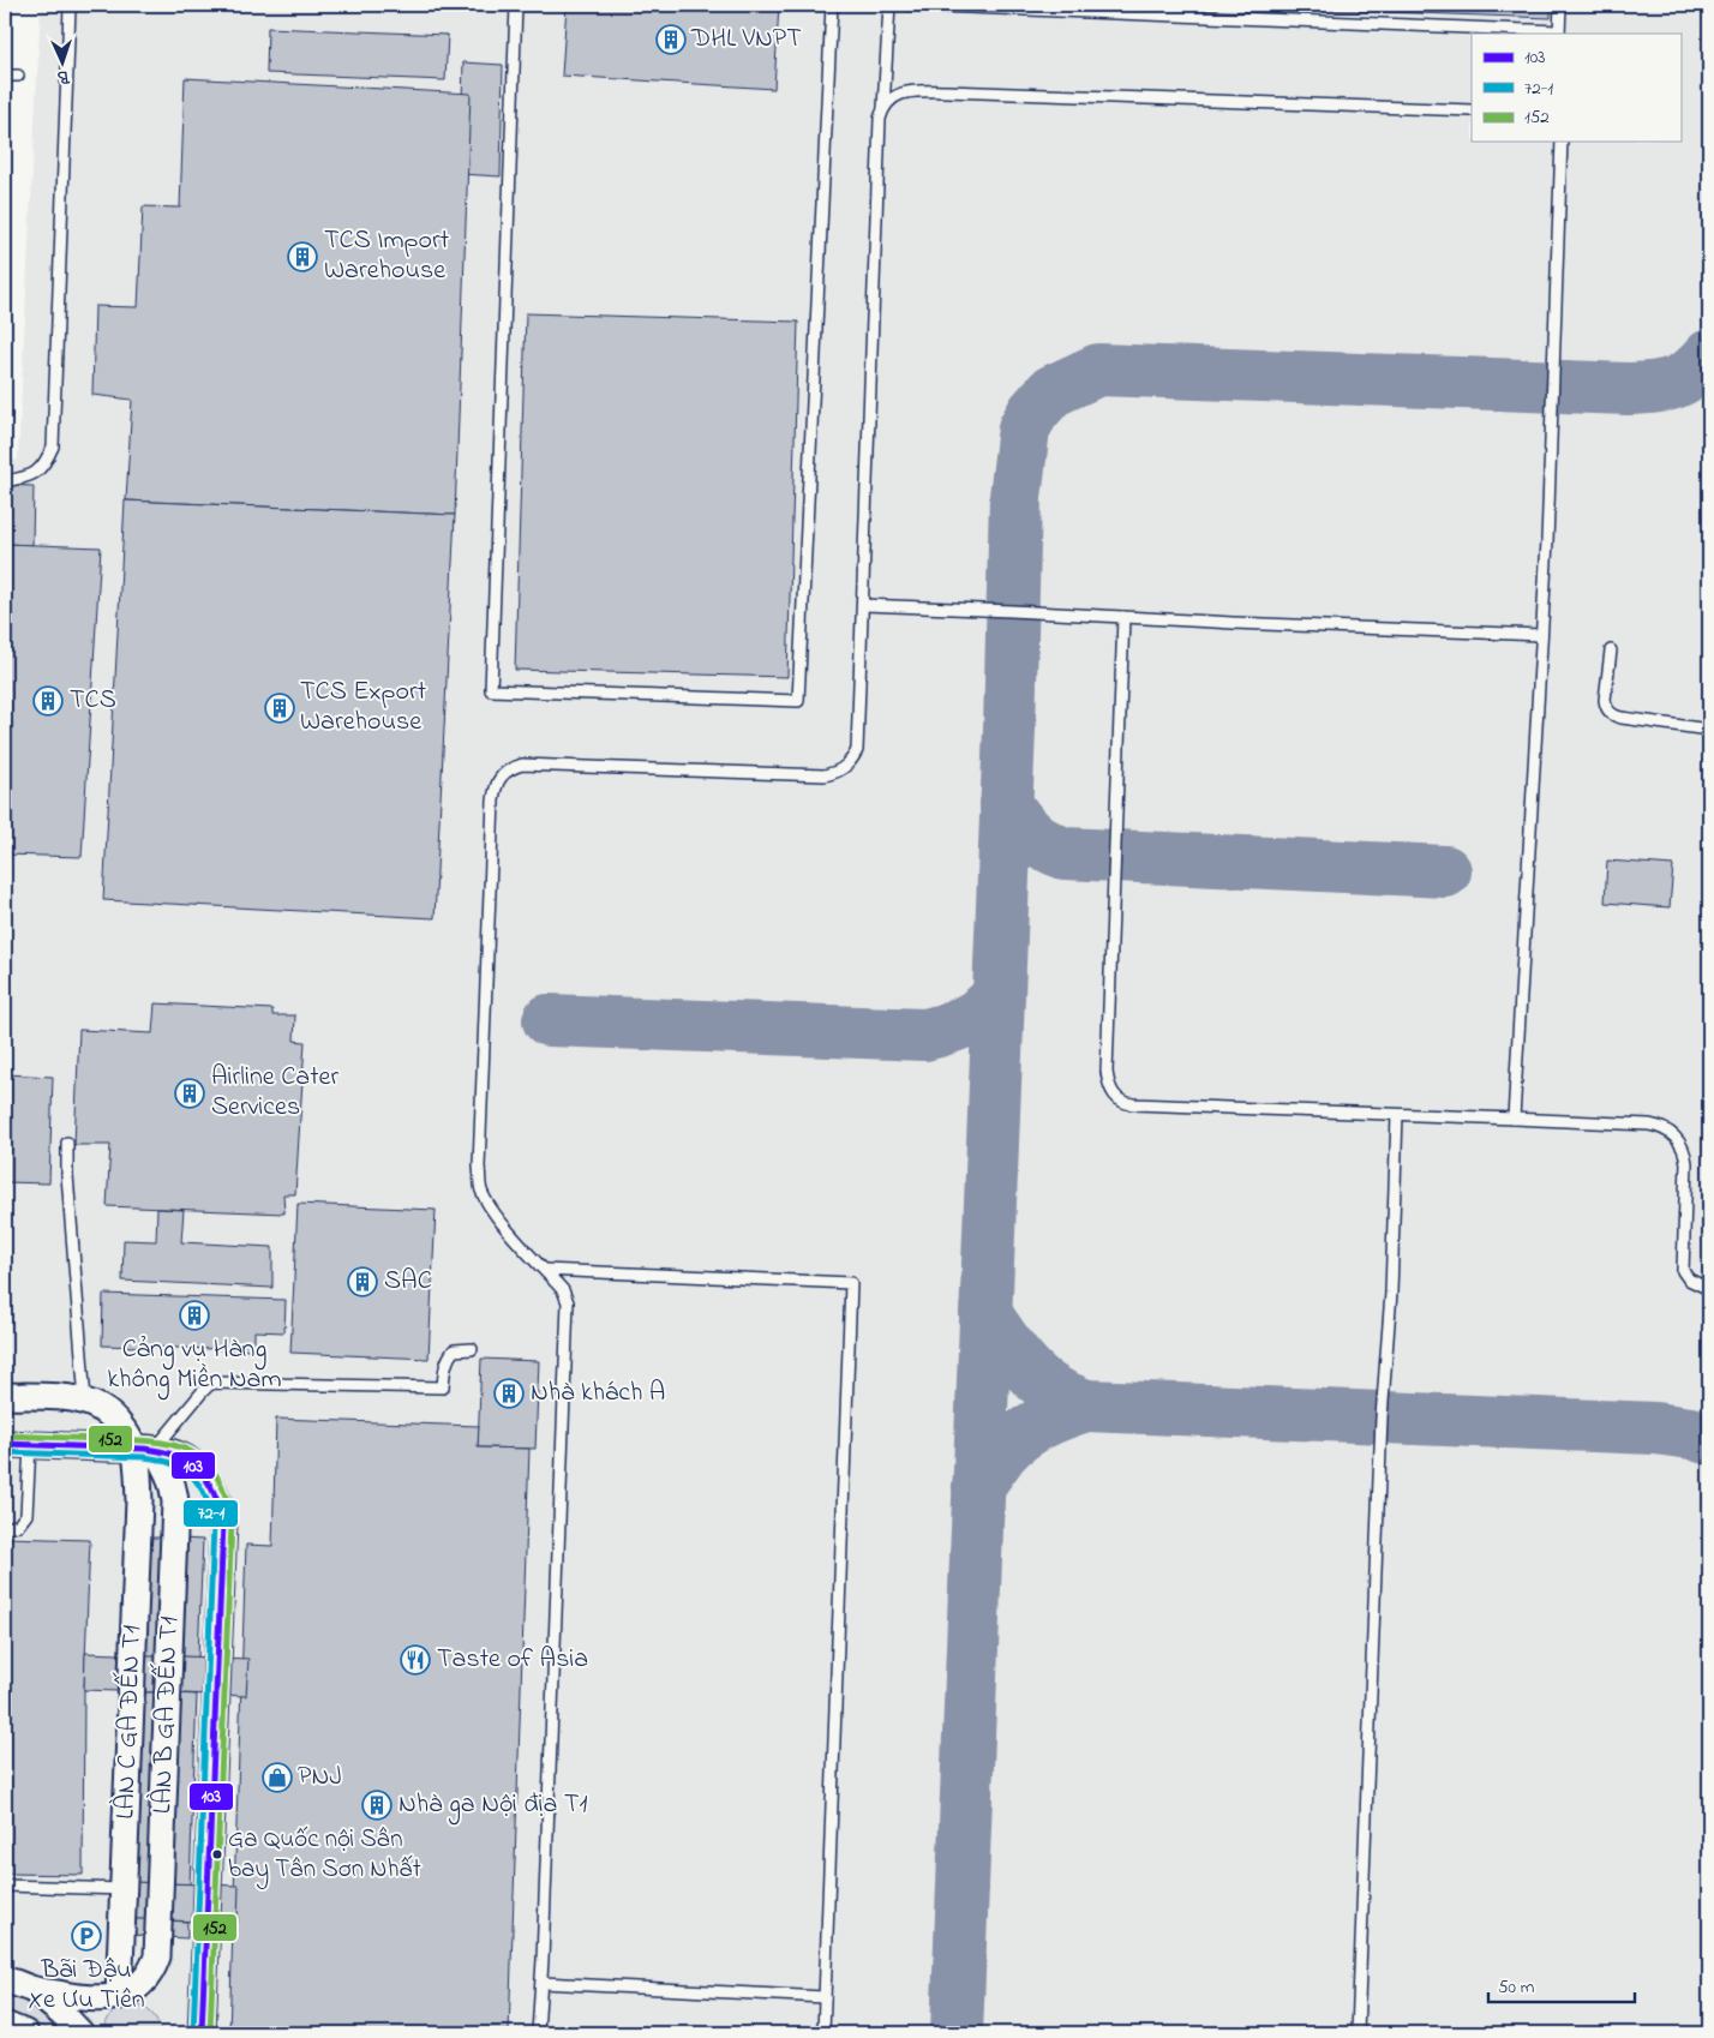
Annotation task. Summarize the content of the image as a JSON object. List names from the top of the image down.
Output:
{
  "streets": {
    "street": ["LÀN B GA ĐẾN T1", "LÀN C GA ĐẾN T1"]
  },
  "crossings": [
    ["LÀN B GA ĐẾN T1", "LÀN C GA ĐẾN T1"]
  ],
  "places": {
    "building": [
      "DHL VNPT",
      "TCS Import Warehouse",
      "TCS",
      "TCS Export Warehouse",
      "Airline Cater Services",
      "SAC",
      "Cảng vụ Hàng không Miền Nam",
      "Nhà khách A",
      "Nhà ga Nội địa T1"
    ],
    "restaurant": ["Taste of Asia"],
    "shop": ["PNJ"],
    "other": ["Ga Quốc nội Sân bay Tân Sơn Nhất"],
    "parking": ["Bãi Đậu Xe Ưu Tiên"]
  },
  "lines": ["transit line 152", "transit line 103", "transit line 72-1"],
  "legend": ["103", "72-1", "152"],
  "scale_bar": "50 m",
  "north": "bottom"
}
